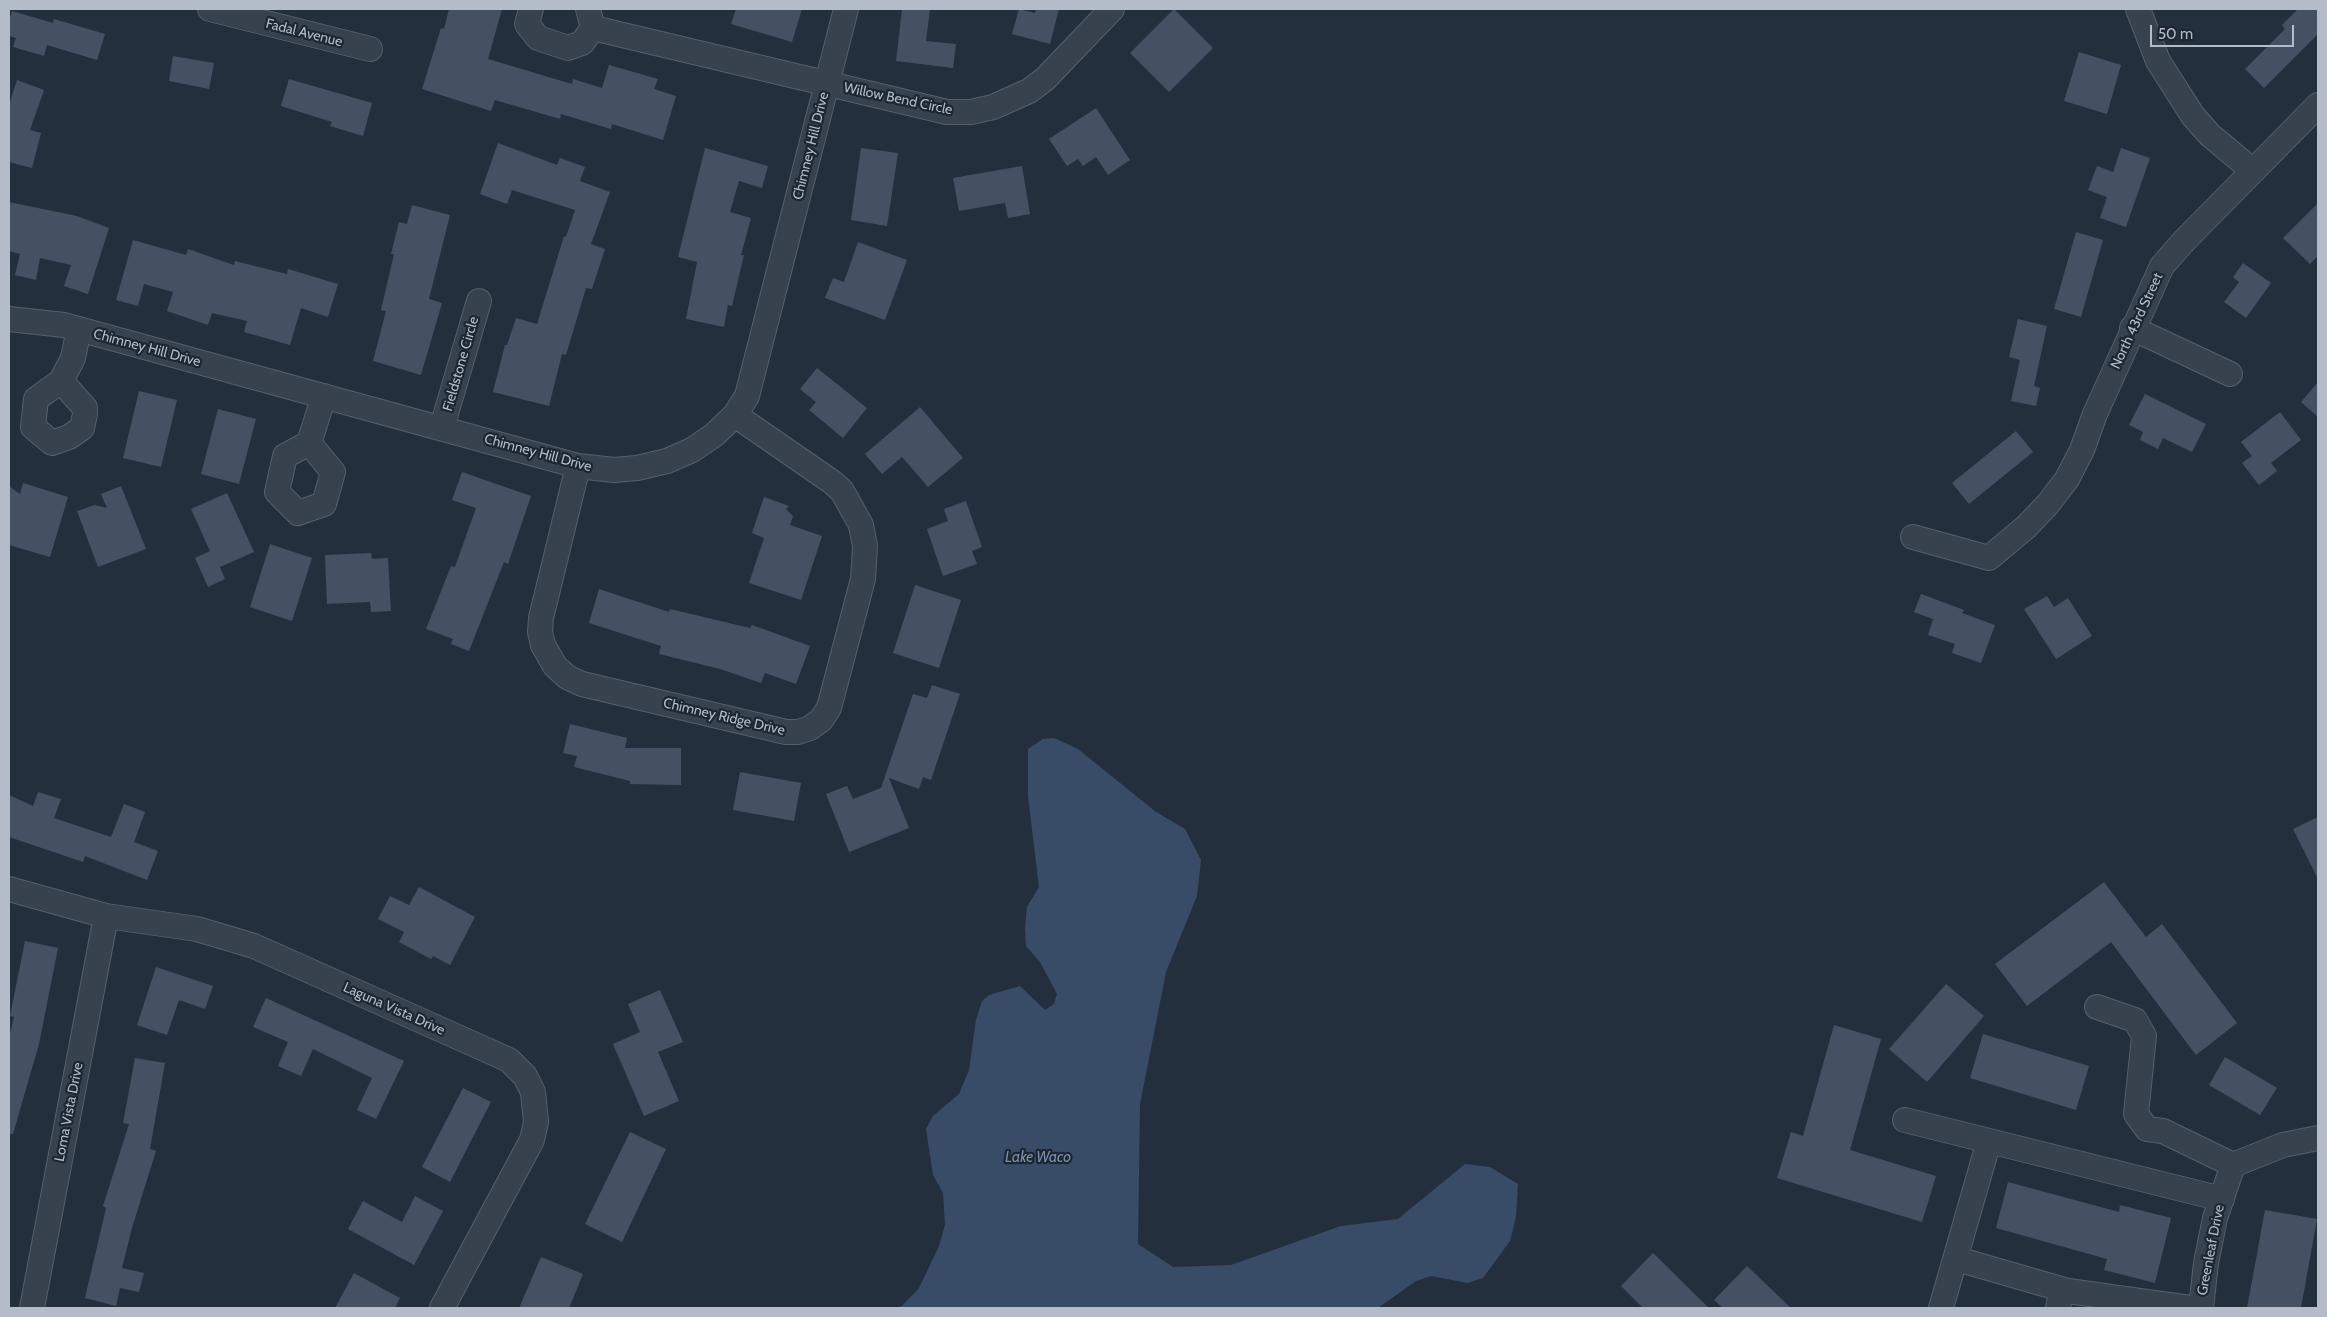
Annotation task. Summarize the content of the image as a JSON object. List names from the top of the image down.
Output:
{
  "streets": {
    "street": [
      "Fadal Avenue",
      "Willow Bend Circle",
      "Chimney Hill Drive",
      "North 43rd Street",
      "Fieldstone Circle",
      "Chimney Ridge Drive",
      "Laguna Vista Drive",
      "Loma Vista Drive",
      "Greenleaf Drive"
    ]
  },
  "crossings": [
    ["Willow Bend Circle", "Chimney Hill Drive"],
    ["Chimney Hill Drive", "Fieldstone Circle"],
    ["Chimney Hill Drive", "Chimney Ridge Drive"],
    ["Laguna Vista Drive", "Loma Vista Drive"]
  ],
  "water": ["Lake Waco"],
  "scale_bar": "50 m"
}
